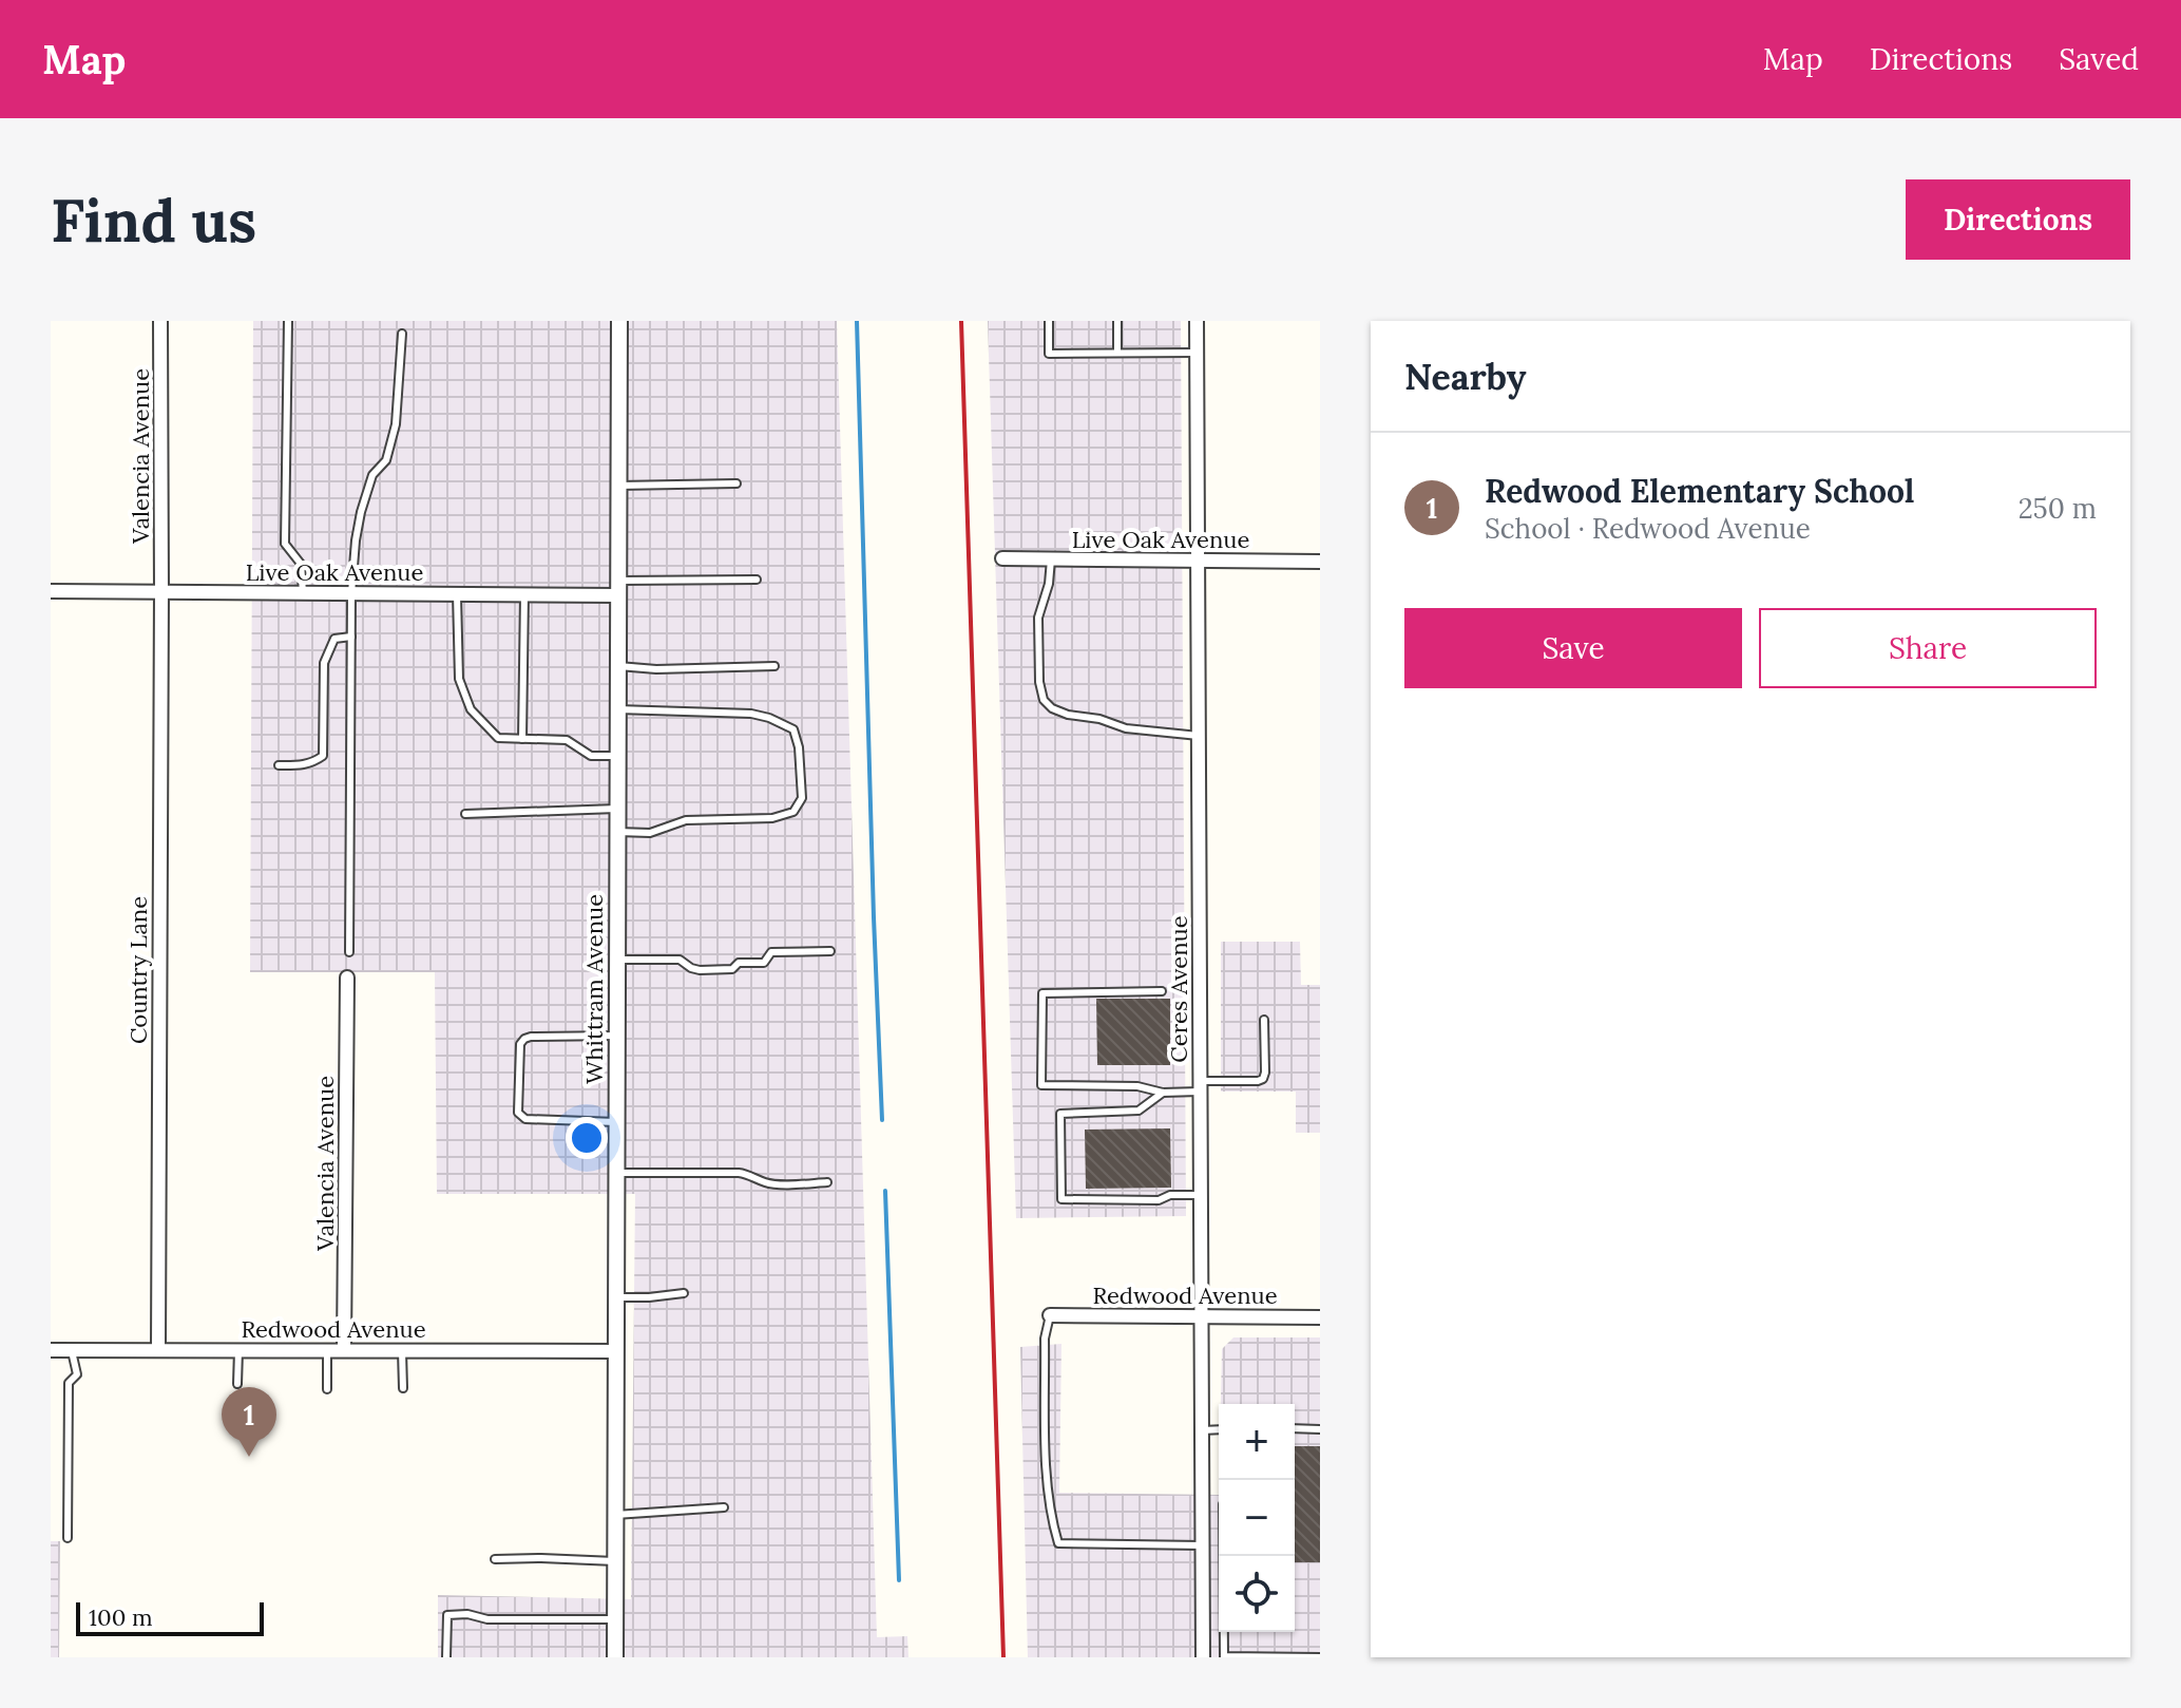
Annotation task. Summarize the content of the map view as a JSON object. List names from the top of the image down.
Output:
{
  "streets": {
    "street": [
      "Valencia Avenue",
      "Live Oak Avenue",
      "Country Lane",
      "Whittram Avenue",
      "Ceres Avenue",
      "Redwood Avenue"
    ]
  },
  "crossings": [
    ["Valencia Avenue", "Live Oak Avenue"],
    ["Valencia Avenue", "Country Lane"],
    ["Valencia Avenue", "Redwood Avenue"],
    ["Live Oak Avenue", "Country Lane"],
    ["Live Oak Avenue", "Whittram Avenue"],
    ["Live Oak Avenue", "Ceres Avenue"],
    ["Country Lane", "Redwood Avenue"],
    ["Whittram Avenue", "Redwood Avenue"],
    ["Ceres Avenue", "Redwood Avenue"]
  ],
  "scale_bar": "100 m",
  "page": {
    "header": "Map",
    "nav": ["Map", "Directions", "Saved"],
    "buttons": [
      "Directions",
      ["Save", "Share"]
    ],
    "title": "Find us",
    "heading": "Nearby",
    "list": [
      {
        "mark": "1",
        "name": "Redwood Elementary School",
        "note": "School · Redwood Avenue",
        "value": "250 m"
      }
    ],
    "pins": "1",
    "map_buttons": ["+", "−"],
    "scale": "100 m"
  }
}
